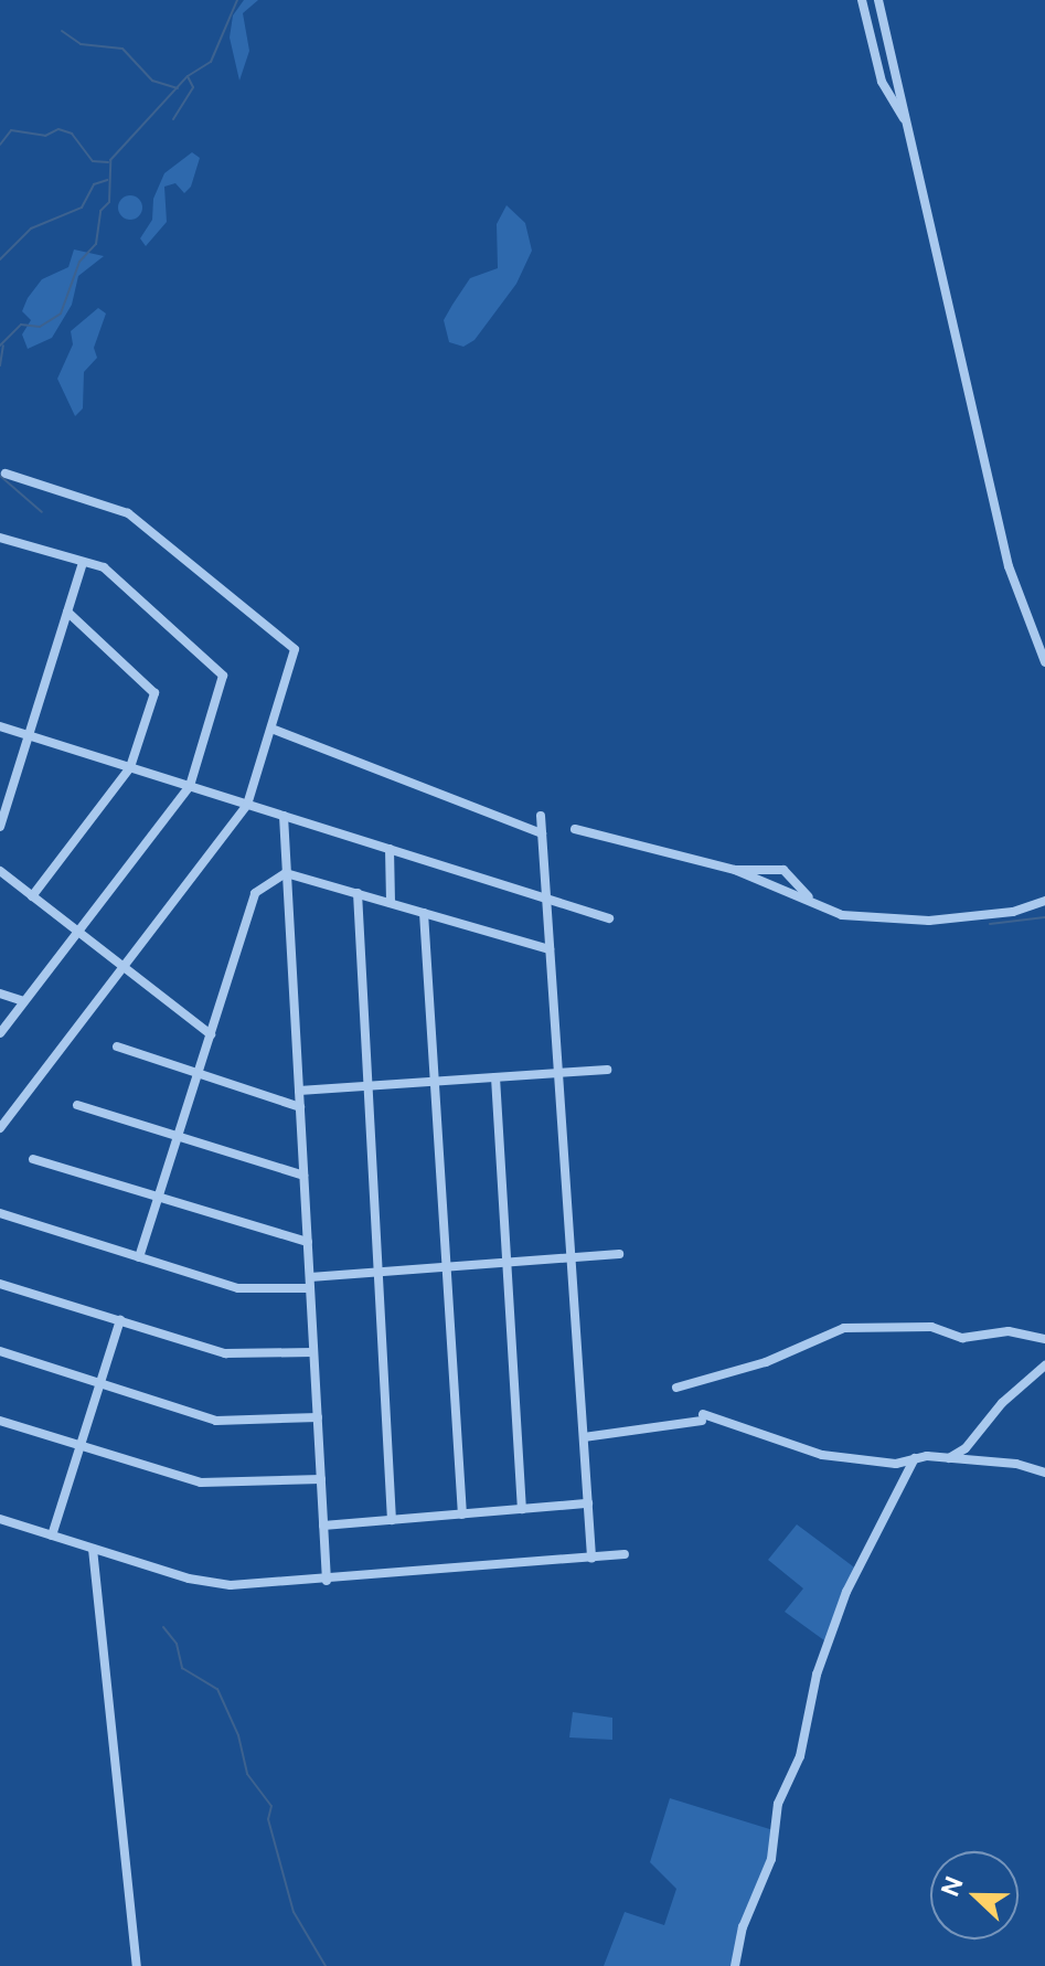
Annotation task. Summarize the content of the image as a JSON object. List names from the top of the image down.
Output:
{
  "north": "left"
}
